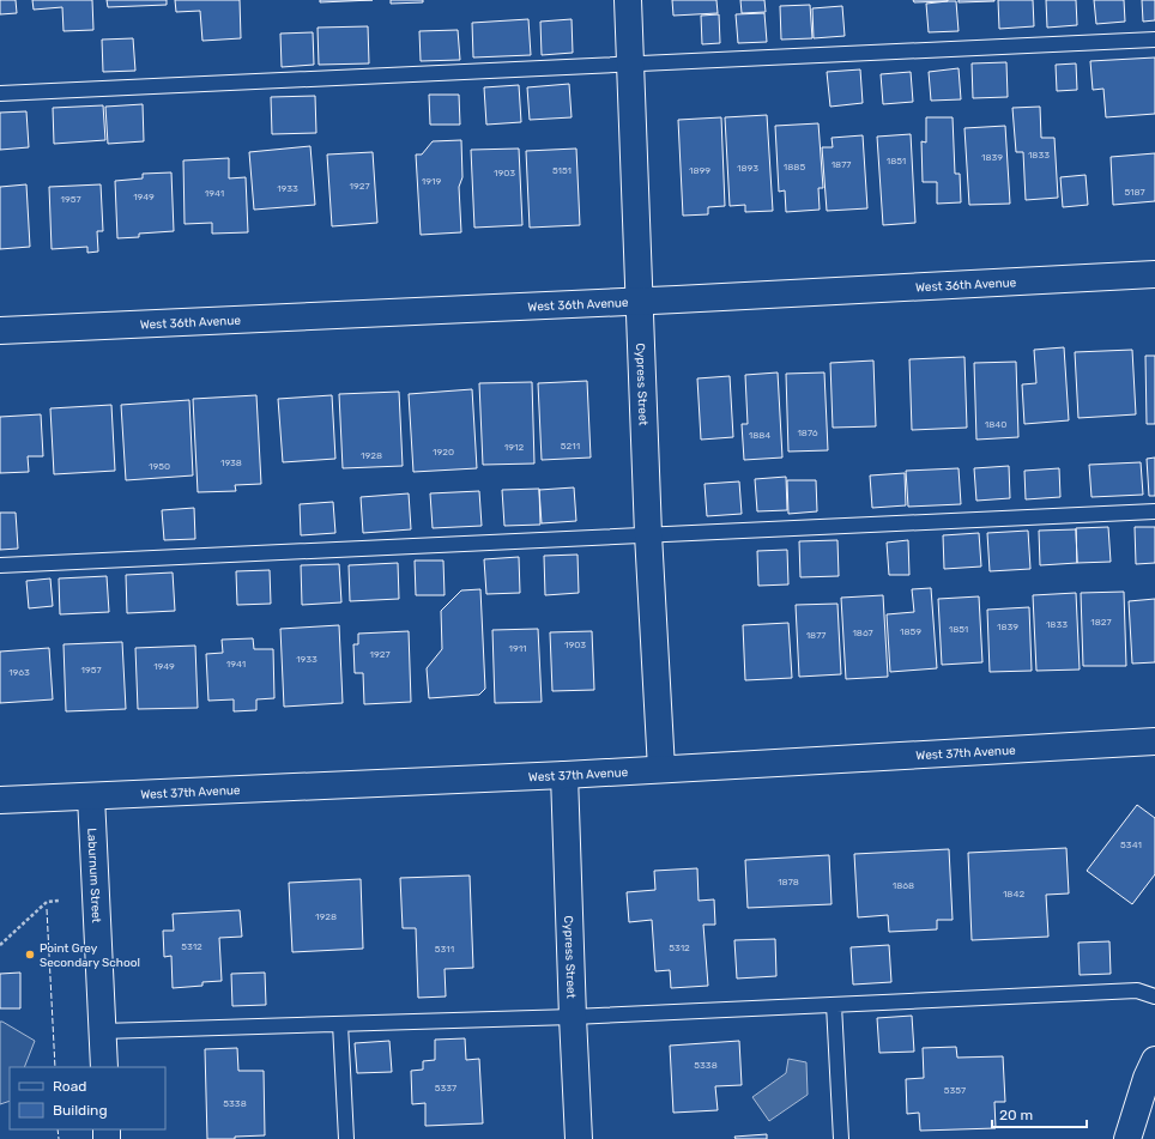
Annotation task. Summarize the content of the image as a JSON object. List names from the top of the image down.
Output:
{
  "streets": {
    "street": [
      "West 36th Avenue",
      "Cypress Street",
      "West 37th Avenue",
      "Laburnum Street"
    ]
  },
  "crossings": [
    ["West 36th Avenue", "Cypress Street"],
    ["Cypress Street", "West 37th Avenue"],
    ["West 37th Avenue", "Laburnum Street"]
  ],
  "places": ["Point Grey Secondary School"],
  "house_numbers": [
    "1833",
    "1839",
    "1851",
    "1877",
    "1885",
    "1893",
    "5151",
    "1899",
    "1903",
    "1919",
    "1927",
    "1933",
    "5187",
    "1941",
    "1949",
    "1957",
    "1840",
    "1876",
    "1884",
    "5211",
    "1912",
    "1920",
    "1928",
    "1938",
    "1950",
    "1827",
    "1833",
    "1839",
    "1851",
    "1859",
    "1867",
    "1877",
    "1903",
    "1911",
    "1927",
    "1933",
    "1941",
    "1949",
    "1957",
    "1963",
    "5341",
    "1878",
    "1868",
    "1842",
    "1928",
    "5312",
    "5312",
    "5311",
    "5338",
    "5337",
    "5357",
    "5338"
  ],
  "legend": ["Road", "Building"],
  "scale_bar": "20 m"
}
